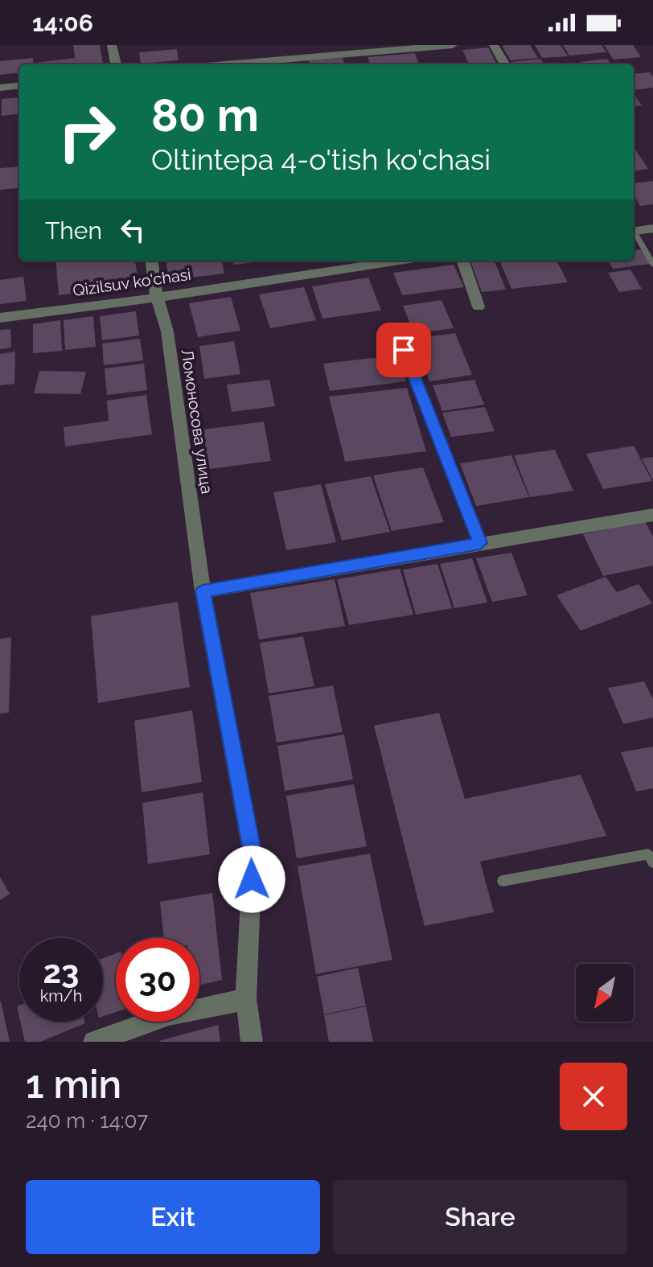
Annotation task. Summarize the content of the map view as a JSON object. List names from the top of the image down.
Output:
{
  "streets": {
    "street": ["Qizilsuv ko'chasi", "Ломоносова улица"]
  },
  "crossings": [
    ["Qizilsuv ko'chasi", "Ломоносова улица"]
  ],
  "north": "bottom left",
  "page": {
    "status": "14:06",
    "turn": ["80 m", "Oltintepa 4-o'tish ko'chasi"],
    "then": "Then",
    "speed": "23 km/h",
    "limit": "30",
    "heading": ["1 min", "240 m · 14:07"],
    "buttons": ["Exit", "Share"]
  }
}
